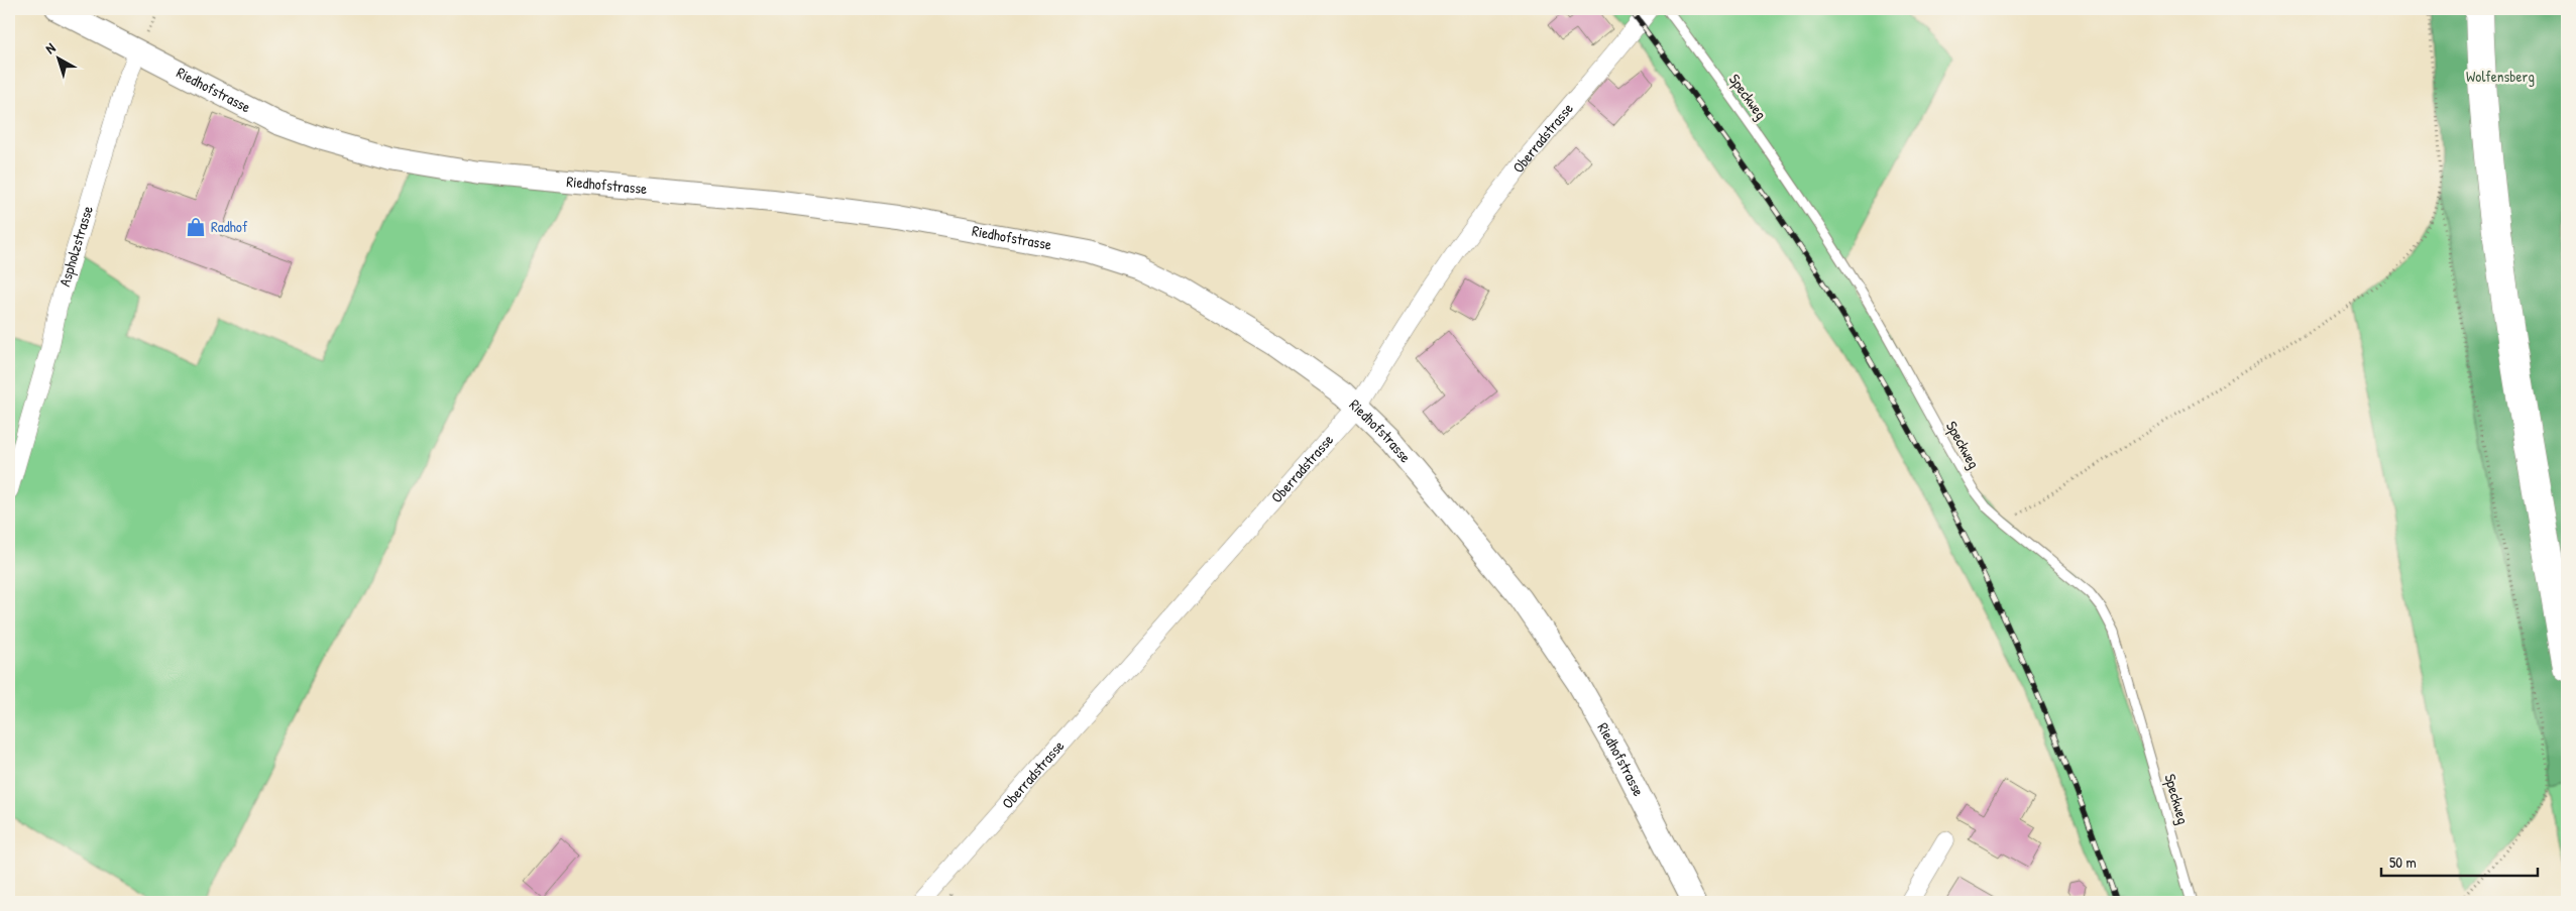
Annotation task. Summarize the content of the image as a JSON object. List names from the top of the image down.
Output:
{
  "streets": {
    "street": ["Riedhofstrasse", "Oberradstrasse", "Aspholzstrasse"],
    "lane": ["Speckweg"]
  },
  "crossings": [
    ["Riedhofstrasse", "Oberradstrasse"],
    ["Riedhofstrasse", "Aspholzstrasse"]
  ],
  "parks": ["Wolfensberg"],
  "places": {
    "shop": ["Radhof"]
  },
  "scale_bar": "50 m",
  "north": "top left"
}
